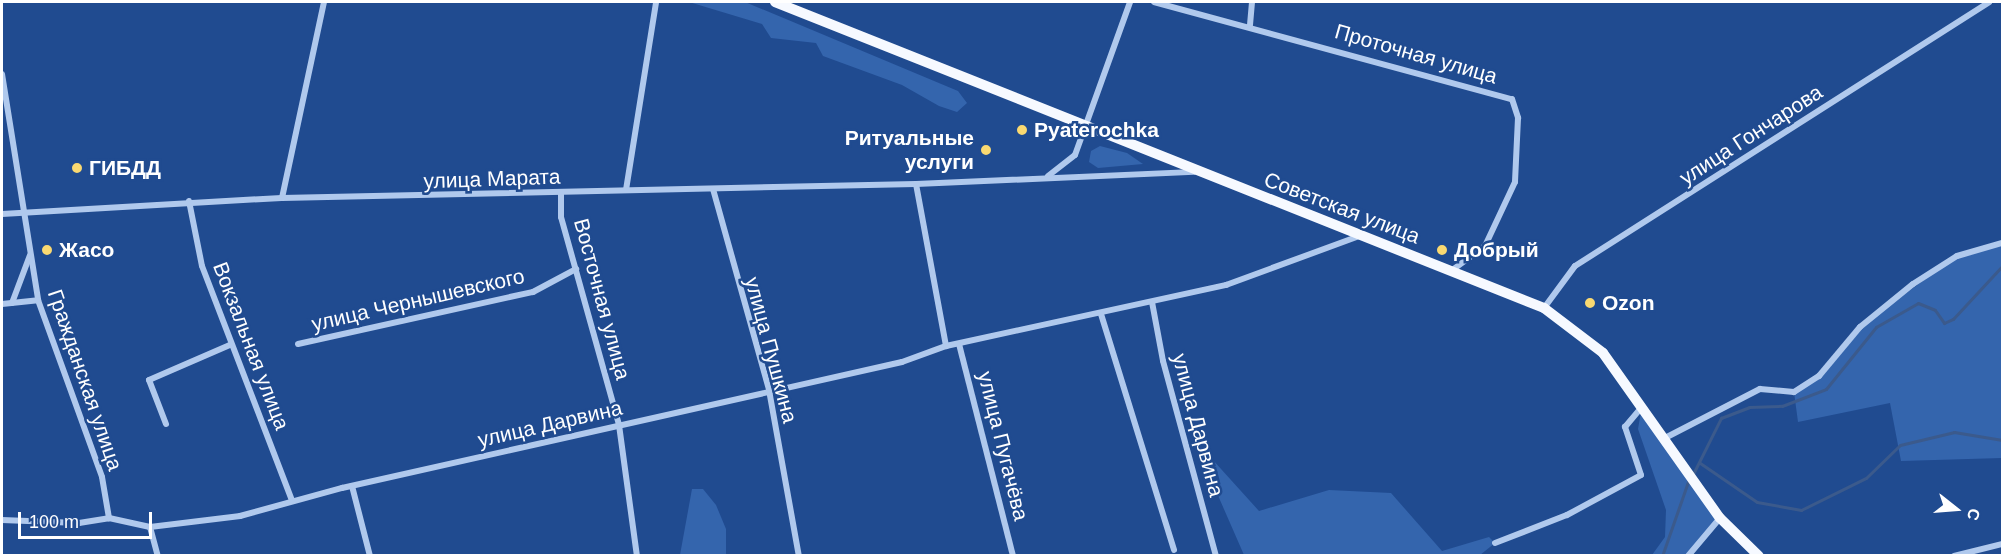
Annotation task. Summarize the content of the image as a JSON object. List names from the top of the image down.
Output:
{
  "streets": {
    "main road": ["Советская улица"],
    "street": [
      "Проточная улица",
      "улица Гончарова",
      "улица Марата",
      "Восточная улица",
      "улица Чернышевского",
      "Вокзальная улица",
      "улица Пушкина",
      "Гражданская улица",
      "улица Дарвина",
      "улица Пугачёва"
    ]
  },
  "crossings": [
    ["Проточная улица", "Советская улица"],
    ["улица Гончарова", "Советская улица"],
    ["улица Марата", "Советская улица"],
    ["улица Марата", "Восточная улица"],
    ["улица Марата", "Вокзальная улица"],
    ["улица Марата", "улица Пушкина"],
    ["улица Марата", "Гражданская улица"],
    ["Советская улица", "улица Дарвина"],
    ["Восточная улица", "улица Чернышевского"],
    ["Восточная улица", "улица Дарвина"],
    ["Вокзальная улица", "улица Дарвина"],
    ["улица Пушкина", "улица Дарвина"],
    ["Гражданская улица", "улица Дарвина"],
    ["улица Дарвина", "улица Пугачёва"]
  ],
  "places": [
    "Pyaterochka",
    "Ритуальные услуги",
    "ГИБДД",
    "Жасо",
    "Добрый",
    "Ozon"
  ],
  "scale_bar": "100 m",
  "north": "right"
}
